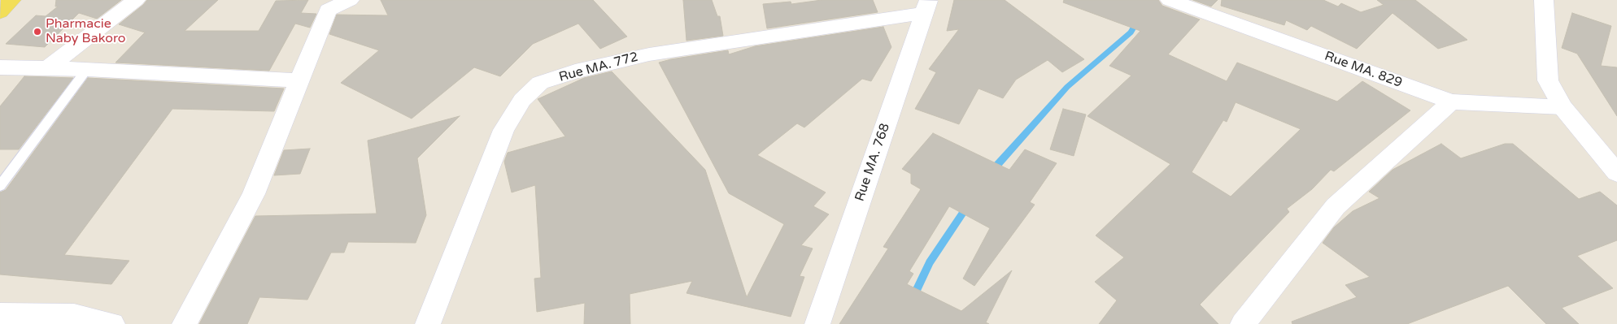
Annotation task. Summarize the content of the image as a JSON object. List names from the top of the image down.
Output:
{
  "streets": {
    "street": ["Rue MA. 772", "Rue MA. 829", "Rue MA. 768"]
  },
  "crossings": [
    ["Rue MA. 772", "Rue MA. 768"]
  ],
  "places": ["Pharmacie Naby Bakoro"]
}
